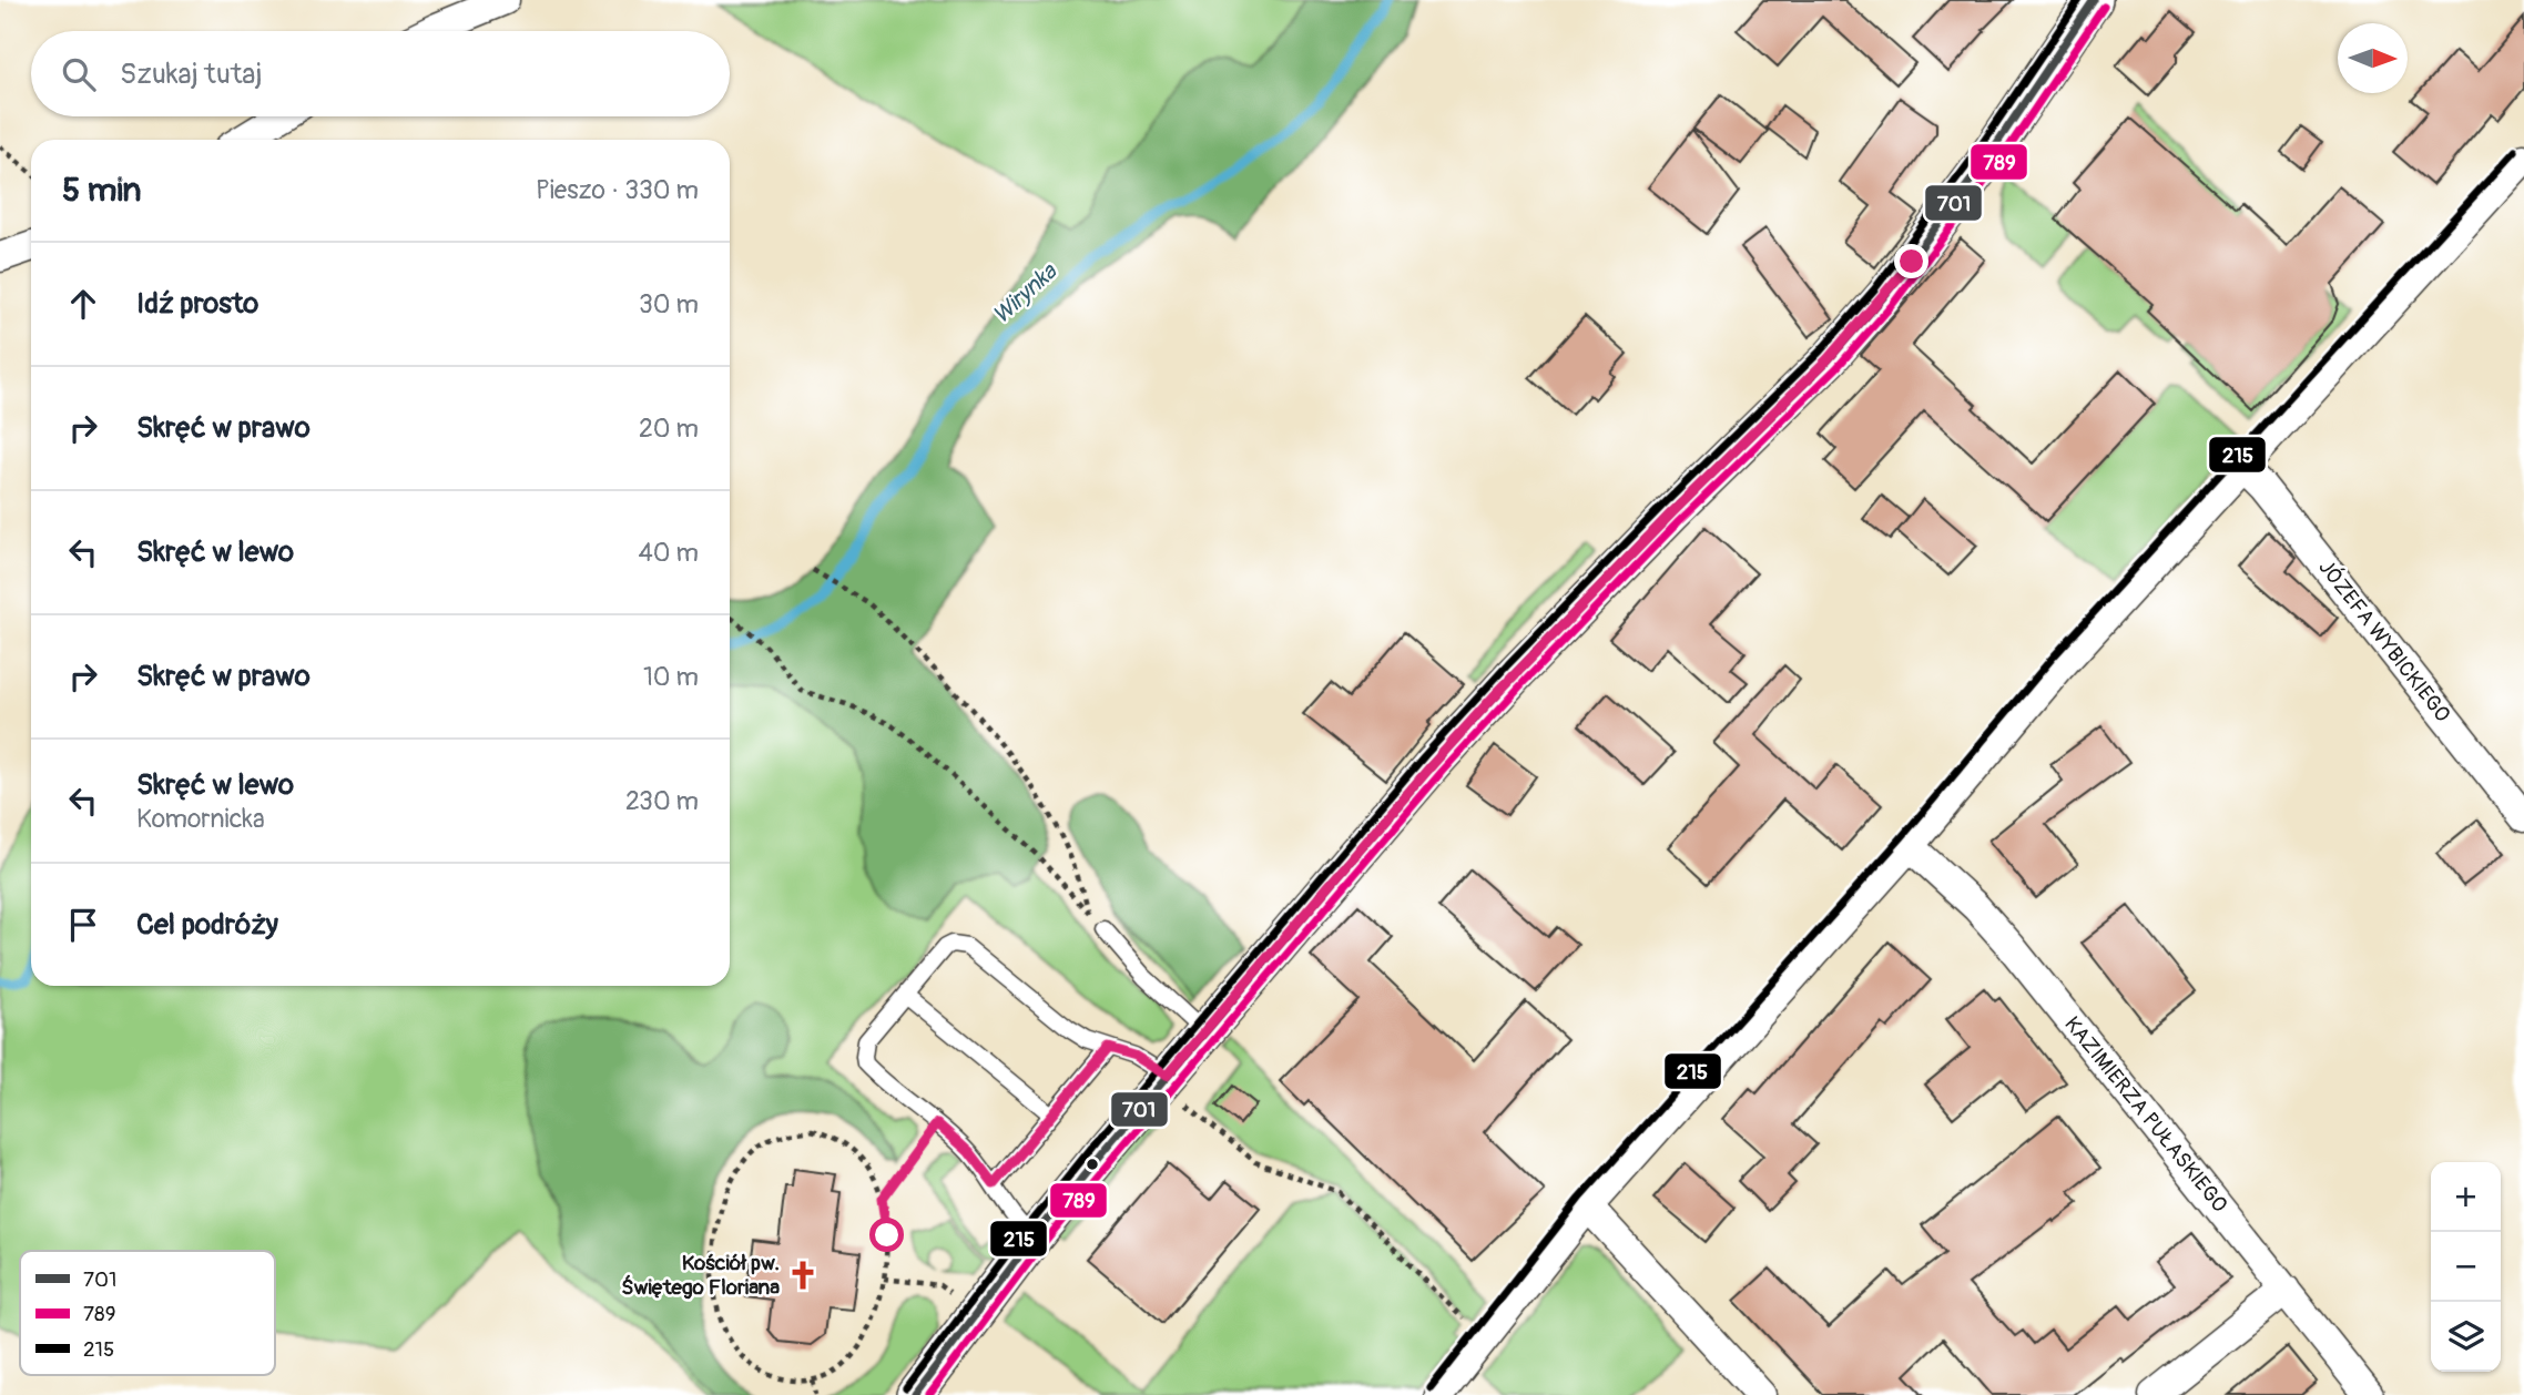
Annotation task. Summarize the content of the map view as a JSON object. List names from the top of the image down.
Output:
{
  "streets": {
    "street": ["JÓZEFA WYBICKIEGO", "KAZIMIERZA PUŁASKIEGO"]
  },
  "water": ["Wirynka"],
  "places": {
    "church": ["Kościół pw. Świętego Floriana"]
  },
  "lines": ["transit line 701", "transit line 215", "transit line 789"],
  "legend": ["701", "789", "215"],
  "north": "right",
  "page": {
    "search": "Szukaj tutaj",
    "heading": ["5 min", "Pieszo · 330 m"],
    "list": [
      ["Idź prosto", "30 m"],
      ["Skręć w prawo", "20 m"],
      ["Skręć w lewo", "40 m"],
      ["Skręć w prawo", "10 m"],
      ["Skręć w lewo", "Komornicka", "230 m"],
      "Cel podróży"
    ],
    "map_buttons": ["+", "−"]
  }
}
